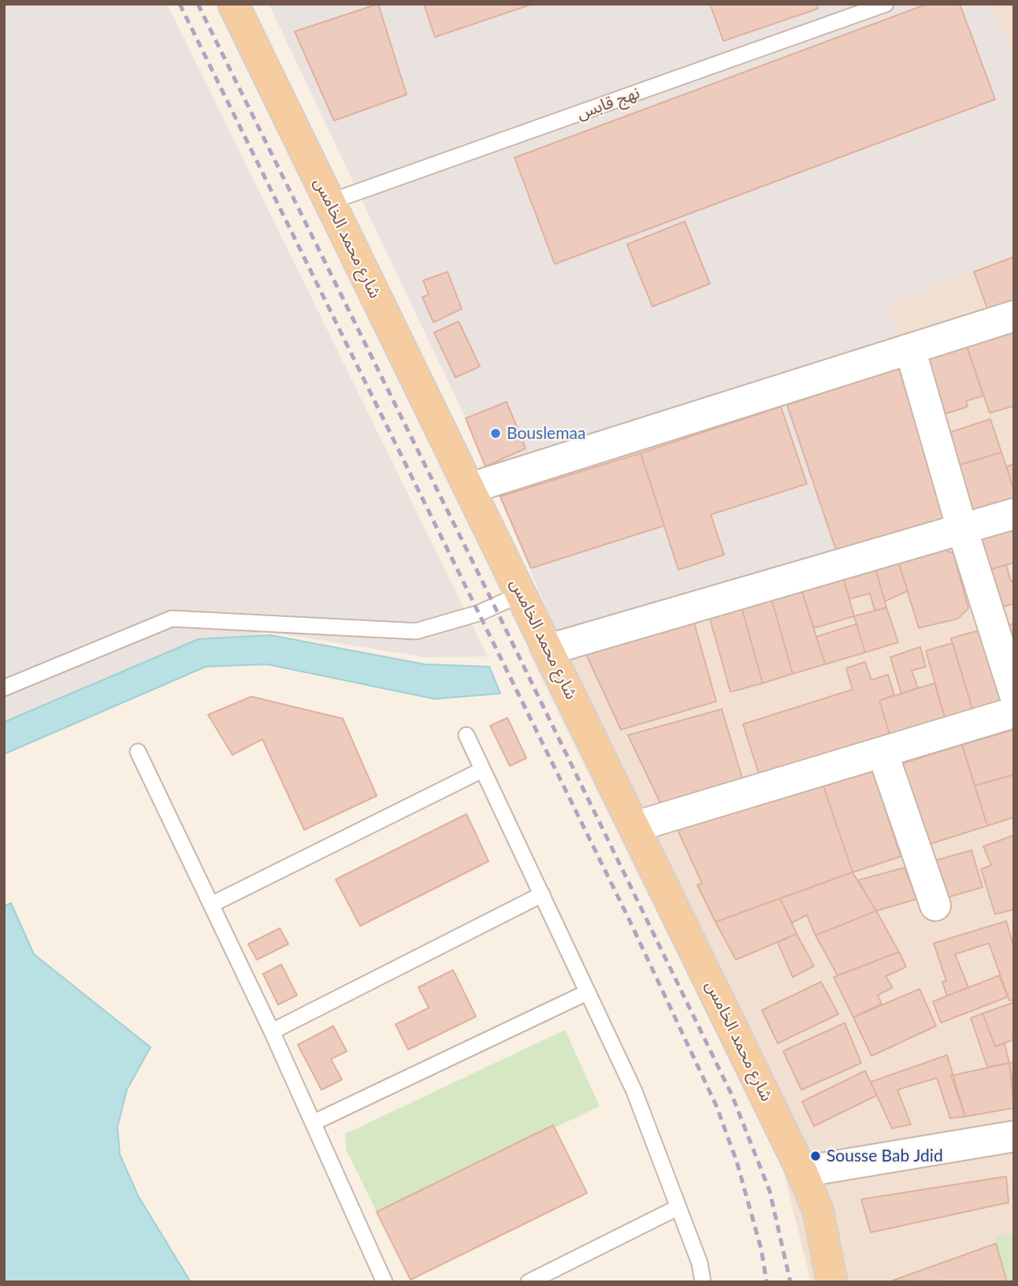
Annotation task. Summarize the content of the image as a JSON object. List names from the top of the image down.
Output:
{
  "streets": {
    "main road": ["شارع محمد الخامس"],
    "lane": ["نهج قابس"]
  },
  "crossings": [
    ["نهج قابس", "شارع محمد الخامس"]
  ],
  "places": ["Bouslemaa", "Sousse Bab Jdid"]
}
